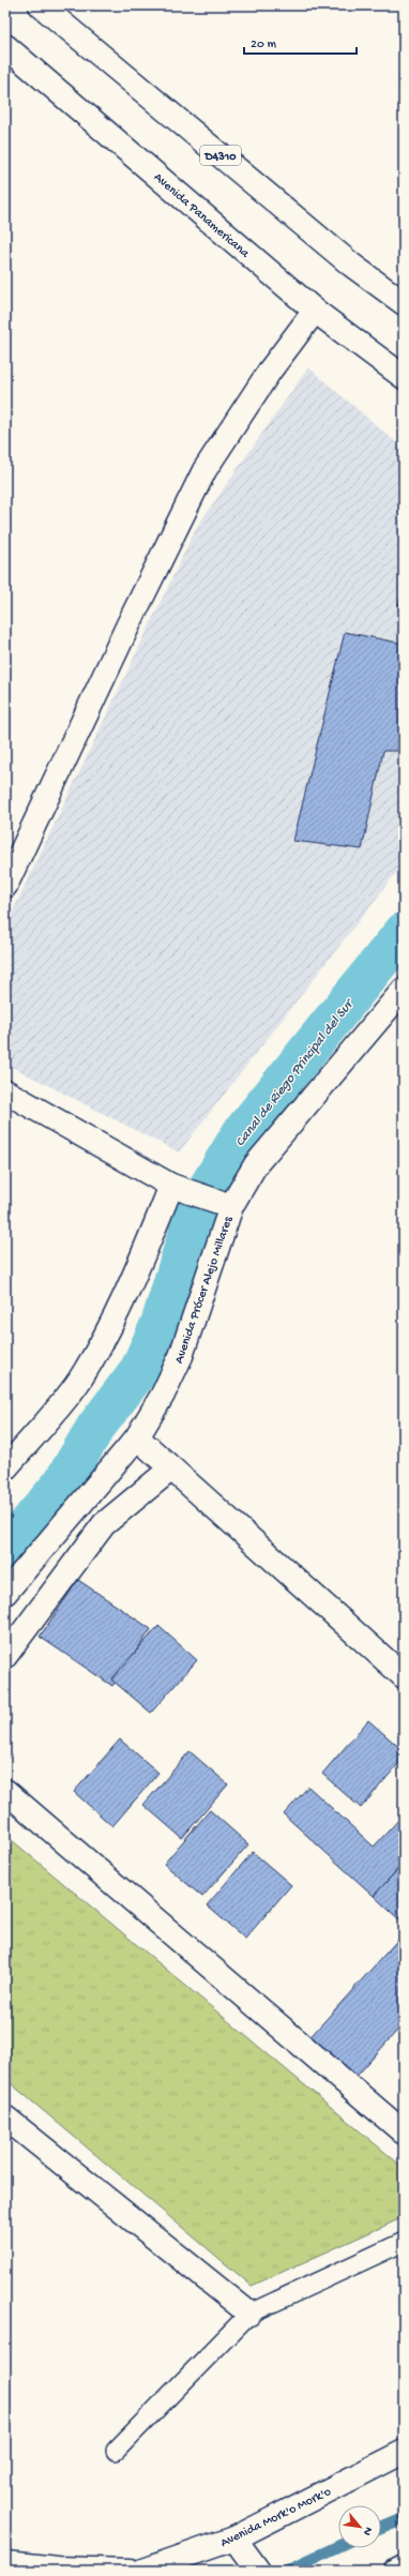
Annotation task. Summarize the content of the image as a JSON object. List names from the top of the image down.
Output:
{
  "streets": {
    "street": [
      "D4310",
      "Avenida Panamericana",
      "Avenida Prócer Alejo Millares",
      "Avenida Mork'o Mork'o"
    ]
  },
  "water": ["Canal de Riego Principal del Sur"],
  "scale_bar": "20 m",
  "north": "bottom right"
}
